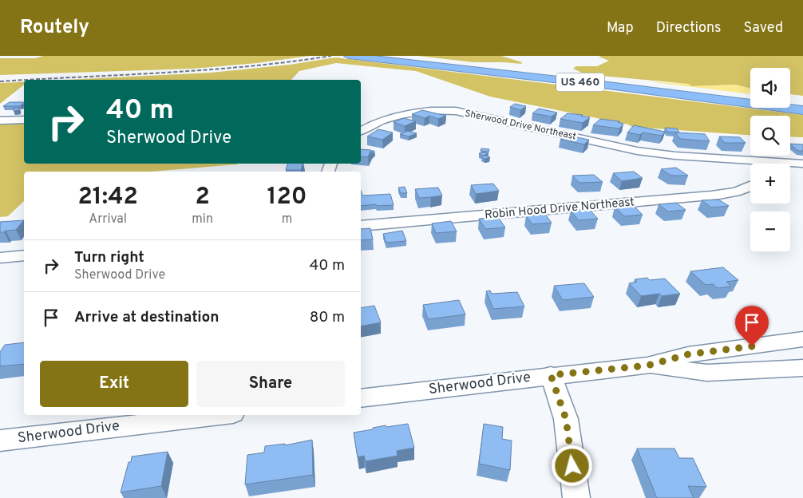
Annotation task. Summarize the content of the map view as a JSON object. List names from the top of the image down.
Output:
{
  "streets": {
    "highway": ["US 460"],
    "street": ["Sherwood Drive Northeast", "Robin Hood Drive Northeast", "Sherwood Drive"]
  },
  "page": {
    "header": "Routely",
    "nav": ["Map", "Directions", "Saved"],
    "map_buttons": ["+", "−"],
    "turn": ["40 m", "Sherwood Drive"],
    "eta": [
      "21:42",
      "Arrival",
      "2",
      "min",
      "120",
      "m"
    ],
    "list": [
      {
        "name": "Turn right",
        "note": "Sherwood Drive",
        "value": "40 m"
      },
      {
        "name": "Arrive at destination",
        "value": "80 m"
      }
    ],
    "buttons": ["Exit", "Share"]
  }
}
